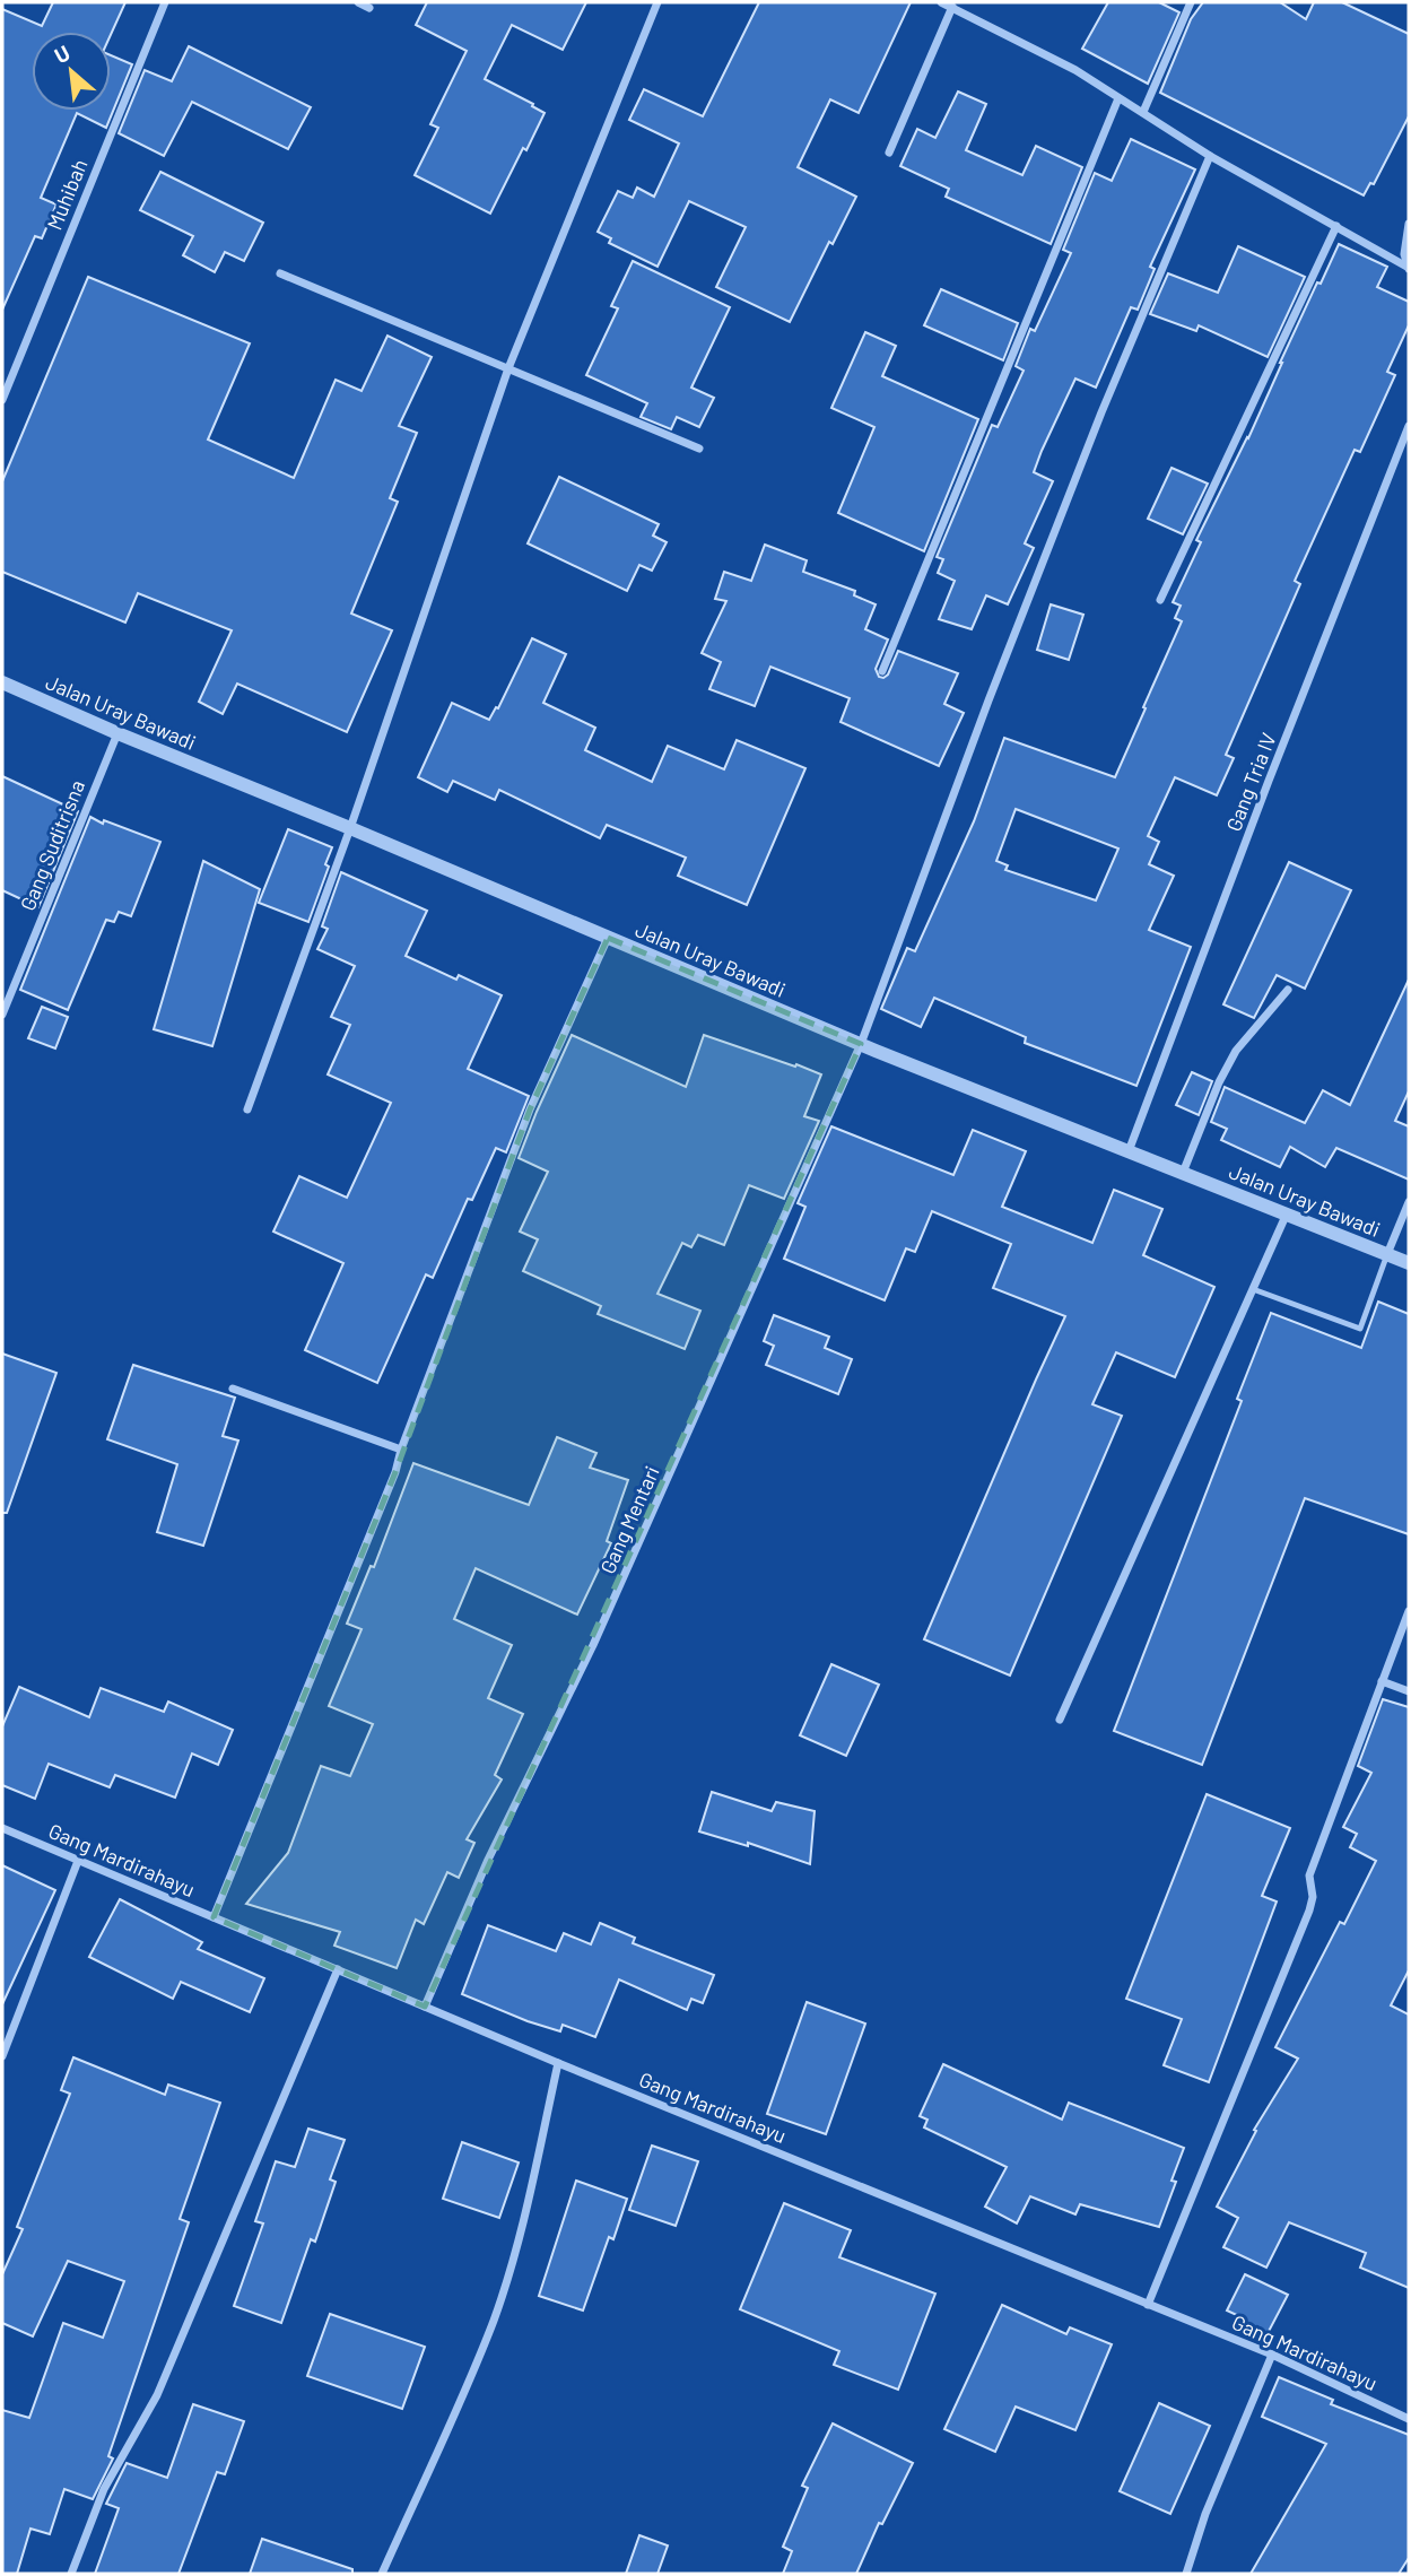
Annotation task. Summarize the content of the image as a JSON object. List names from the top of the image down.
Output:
{
  "streets": {
    "street": [
      "Muhibah",
      "Jalan Uray Bawadi",
      "Gang Tria IV",
      "Gang Suditrisna",
      "Gang Mentari",
      "Gang Mardirahayu"
    ]
  },
  "crossings": [
    ["Jalan Uray Bawadi", "Gang Tria IV"],
    ["Jalan Uray Bawadi", "Gang Suditrisna"],
    ["Jalan Uray Bawadi", "Gang Mentari"],
    ["Gang Mentari", "Gang Mardirahayu"]
  ],
  "north": "top left"
}
